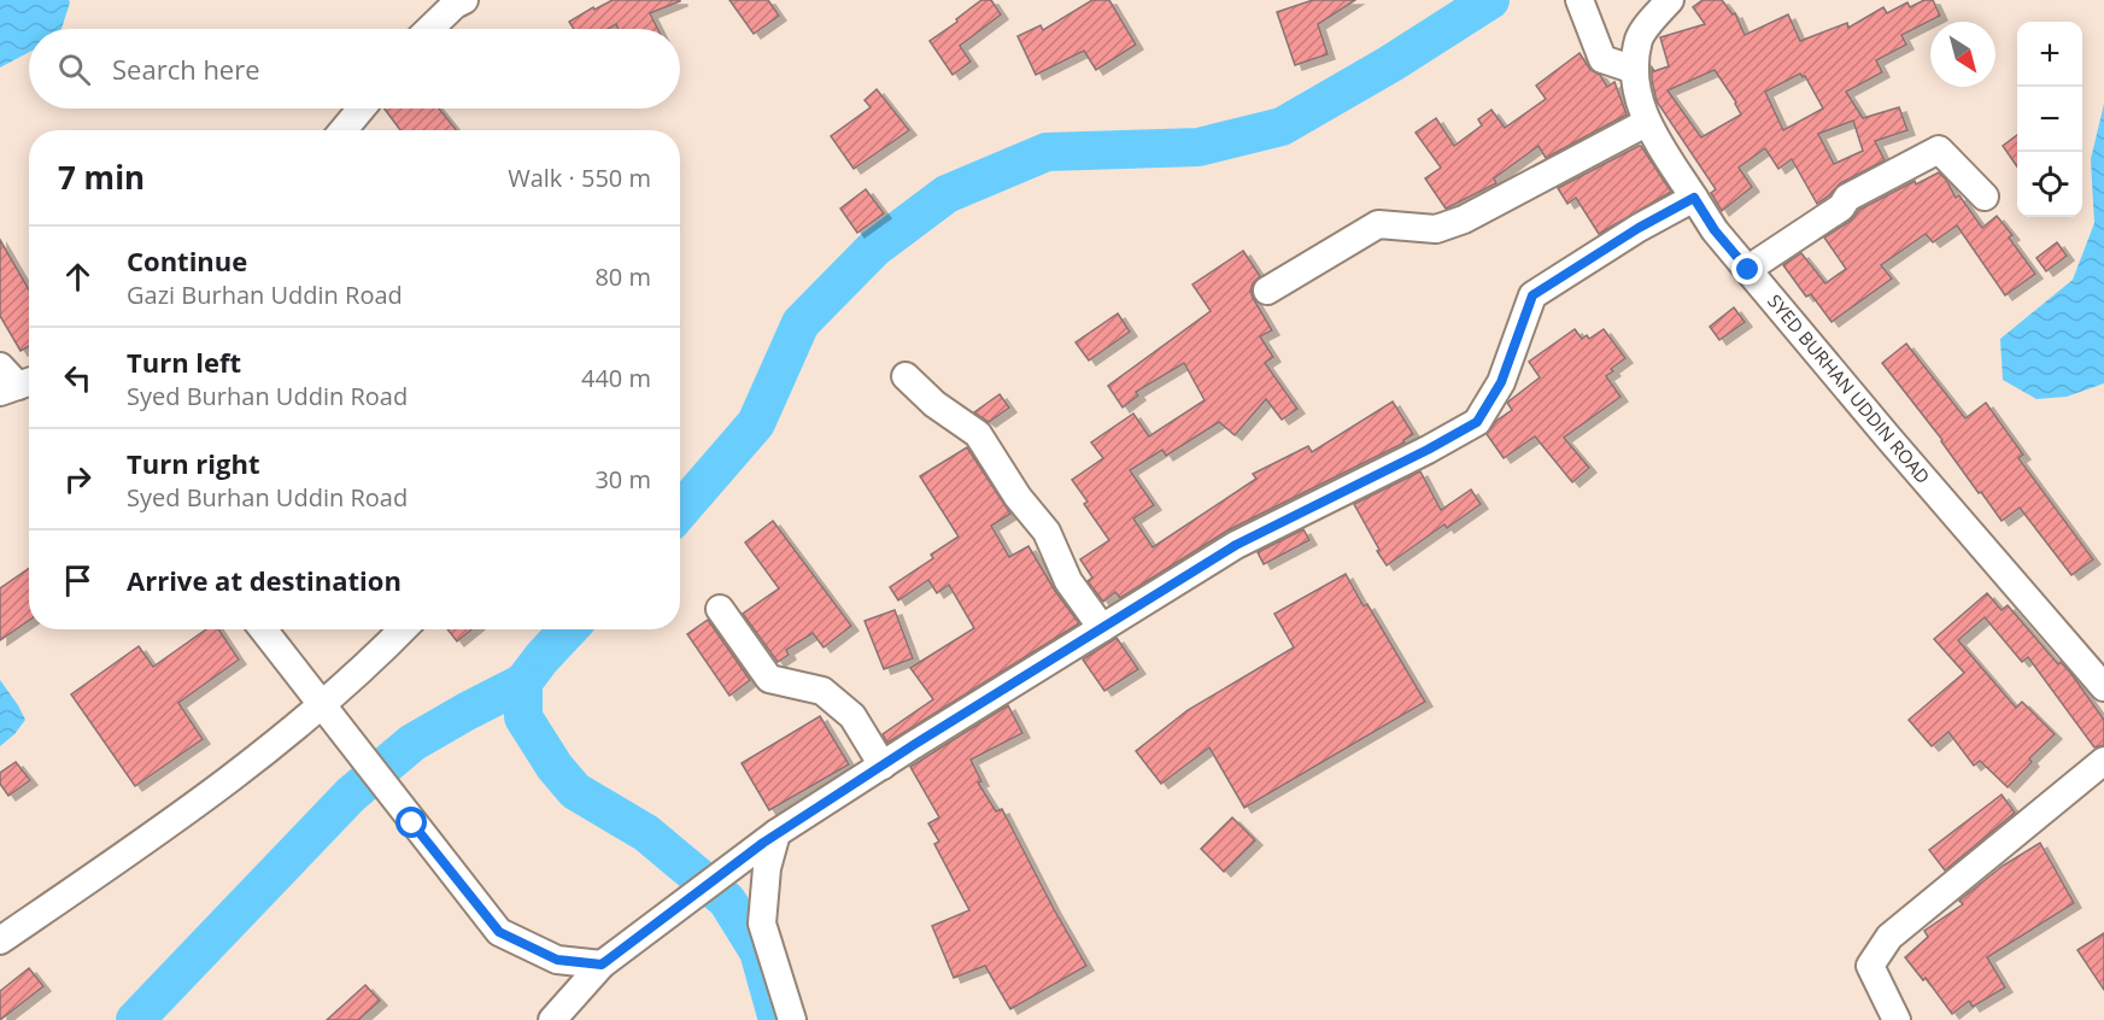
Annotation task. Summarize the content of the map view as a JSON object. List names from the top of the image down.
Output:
{
  "streets": {
    "street": ["SYED BURHAN UDDIN ROAD"]
  },
  "north": "bottom right",
  "page": {
    "map_buttons": ["+", "−"],
    "search": "Search here",
    "heading": ["7 min", "Walk · 550 m"],
    "list": [
      ["Continue", "Gazi Burhan Uddin Road", "80 m"],
      ["Turn left", "Syed Burhan Uddin Road", "440 m"],
      ["Turn right", "Syed Burhan Uddin Road", "30 m"],
      "Arrive at destination"
    ]
  }
}
